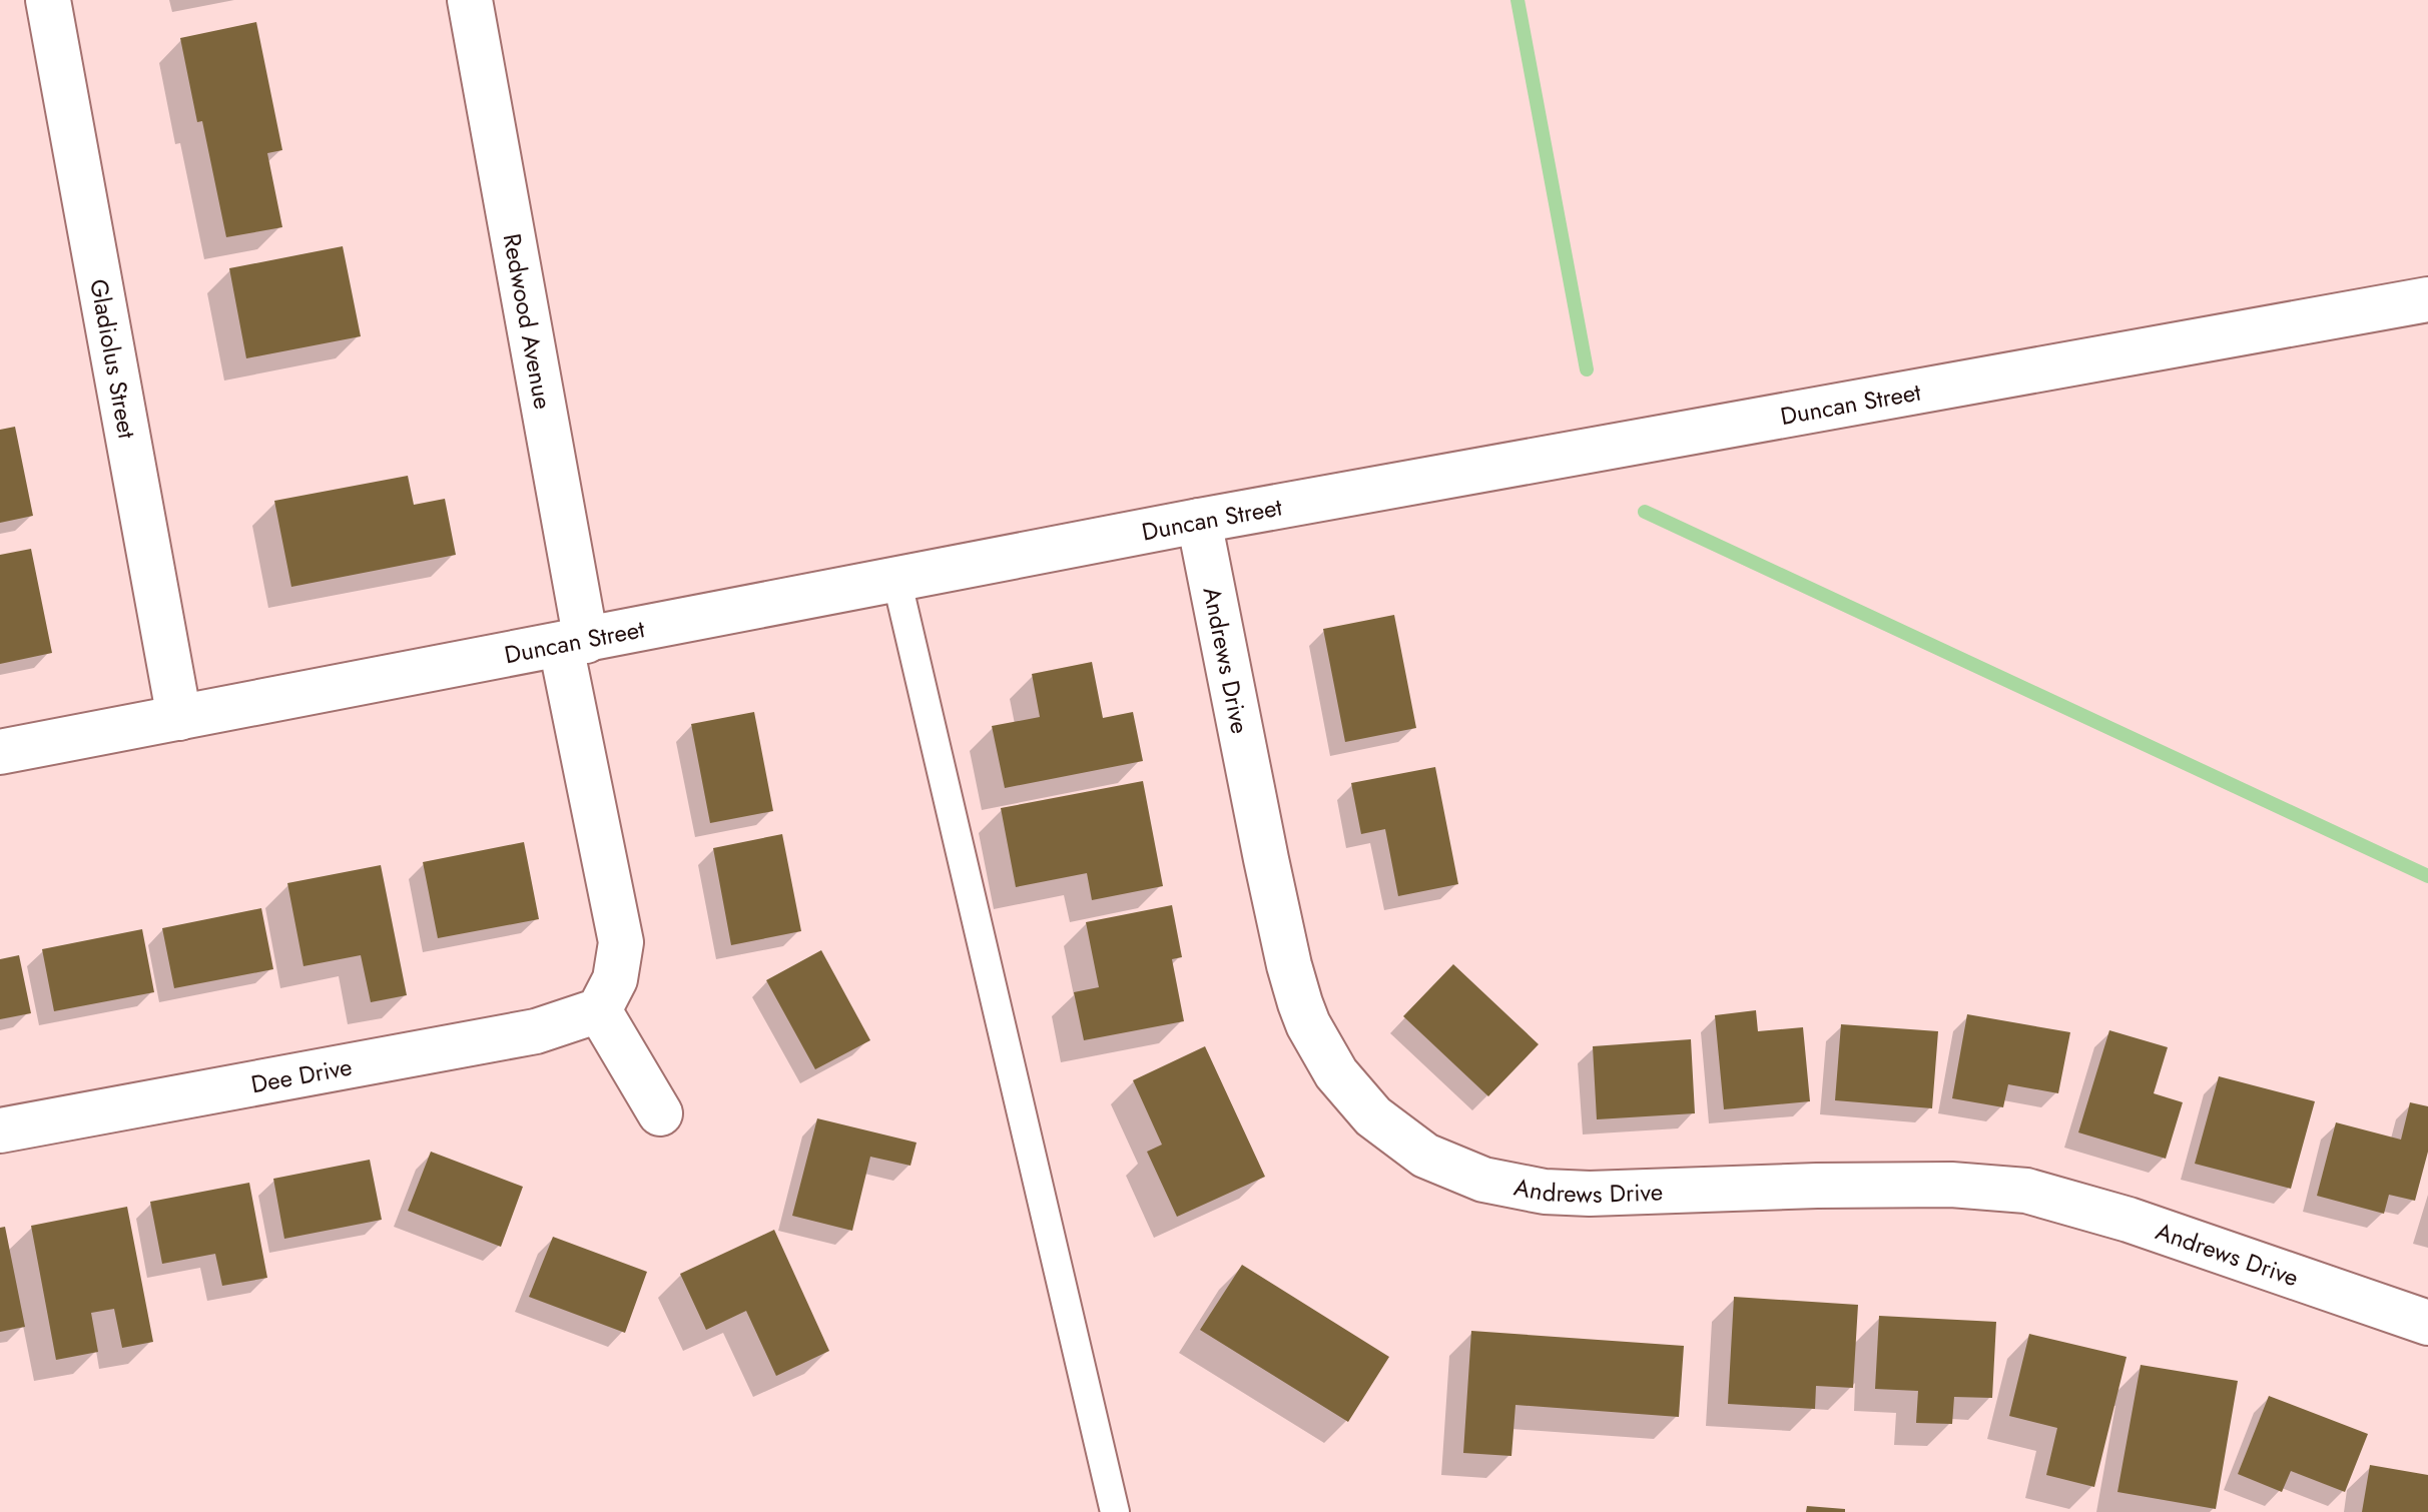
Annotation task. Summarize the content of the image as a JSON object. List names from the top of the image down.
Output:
{
  "streets": {
    "street": [
      "Redwood Avenue",
      "Gladiolus Street",
      "Duncan Street",
      "Andrews Drive",
      "Dee Drive"
    ]
  },
  "crossings": [
    ["Redwood Avenue", "Duncan Street"],
    ["Gladiolus Street", "Duncan Street"],
    ["Duncan Street", "Andrews Drive"]
  ]
}
